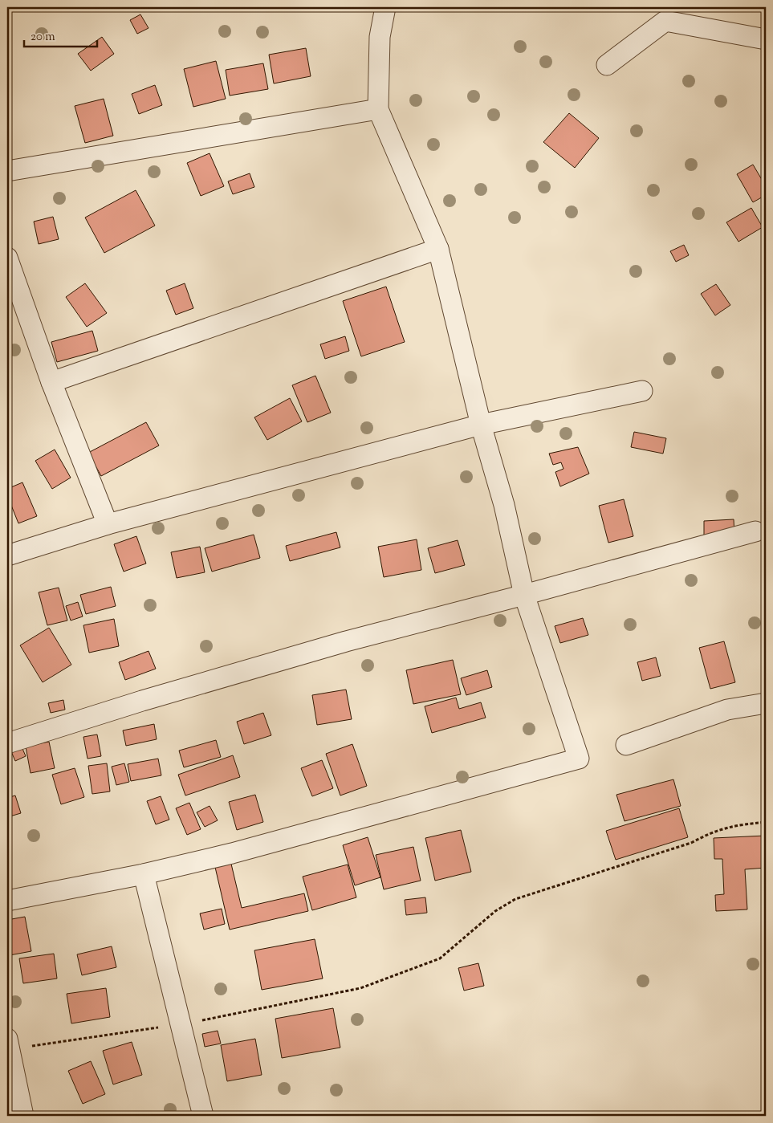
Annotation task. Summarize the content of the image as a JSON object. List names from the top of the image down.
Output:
{
  "scale_bar": "20 m"
}
